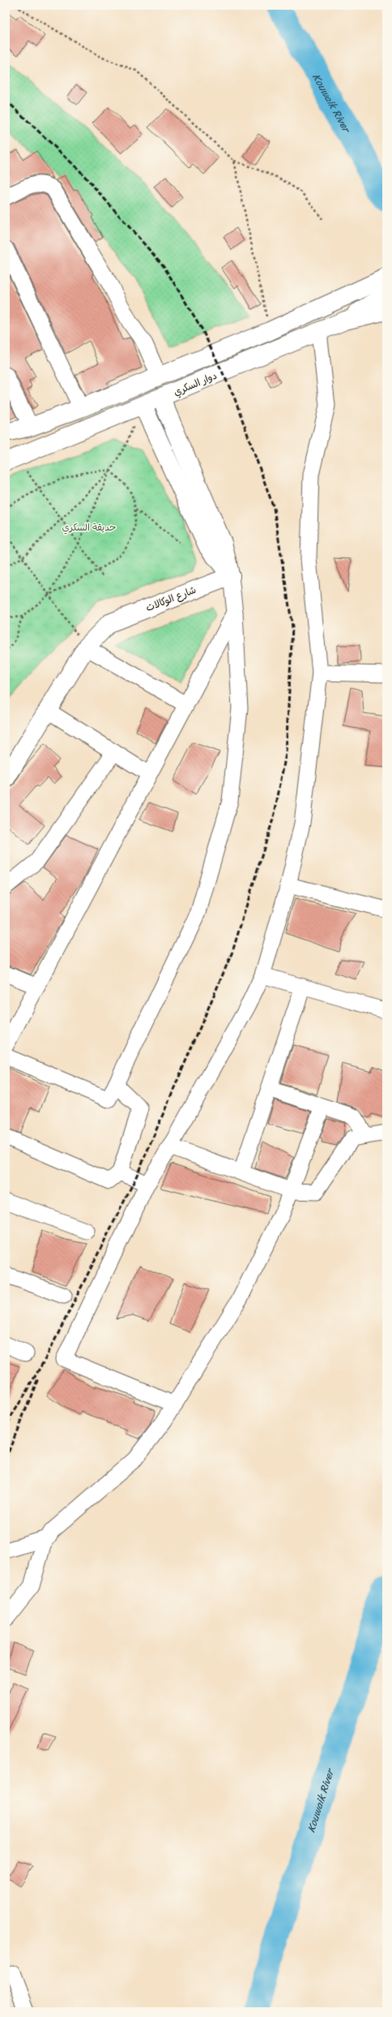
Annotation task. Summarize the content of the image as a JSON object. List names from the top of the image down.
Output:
{
  "streets": {
    "main road": ["دوار السكري", "شارع الوكالات"]
  },
  "water": ["Kouwaik River"],
  "parks": ["حديقة السكري"]
}
